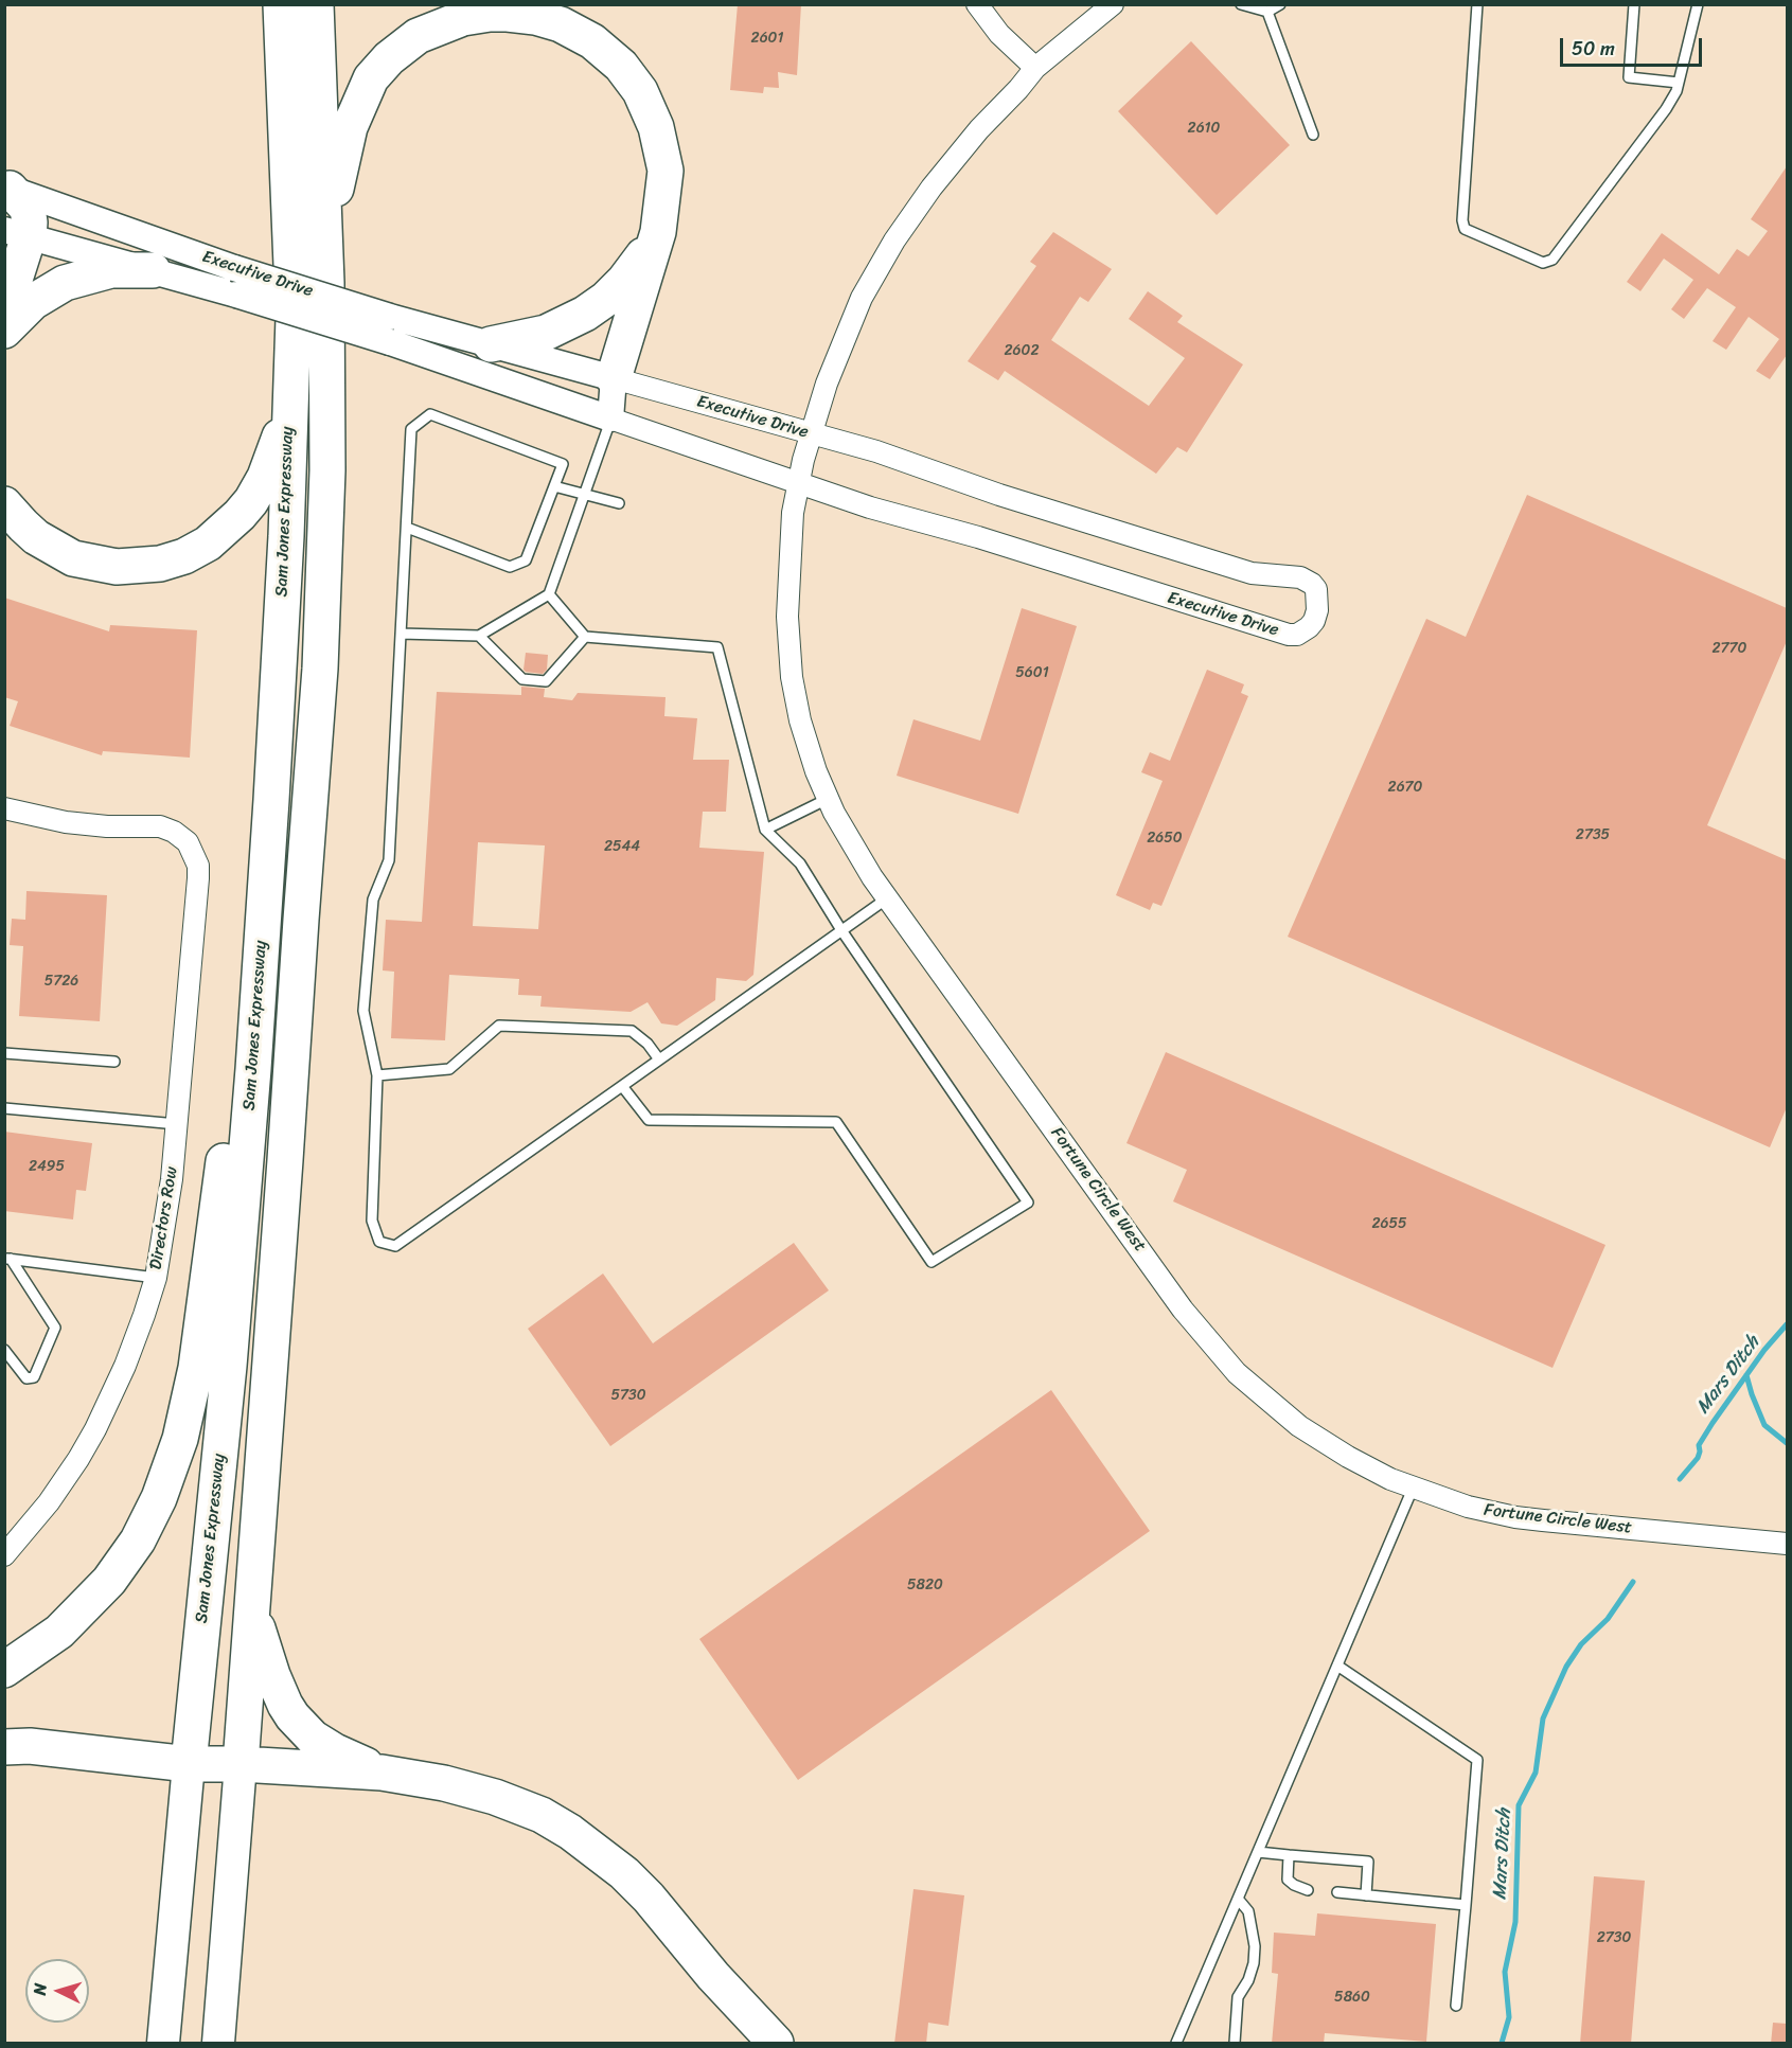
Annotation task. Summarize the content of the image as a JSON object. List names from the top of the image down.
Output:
{
  "streets": {
    "highway": ["Sam Jones Expressway"],
    "street": ["Executive Drive", "Fortune Circle West", "Directors Row"]
  },
  "crossings": [
    ["Executive Drive", "Fortune Circle West"]
  ],
  "water": ["Mars Ditch"],
  "house_numbers": [
    "2601",
    "2610",
    "2602",
    "2770",
    "5601",
    "2670",
    "2735",
    "2650",
    "2544",
    "5726",
    "2495",
    "2655",
    "5730",
    "5820",
    "2730",
    "5860"
  ],
  "scale_bar": "50 m",
  "north": "left"
}
